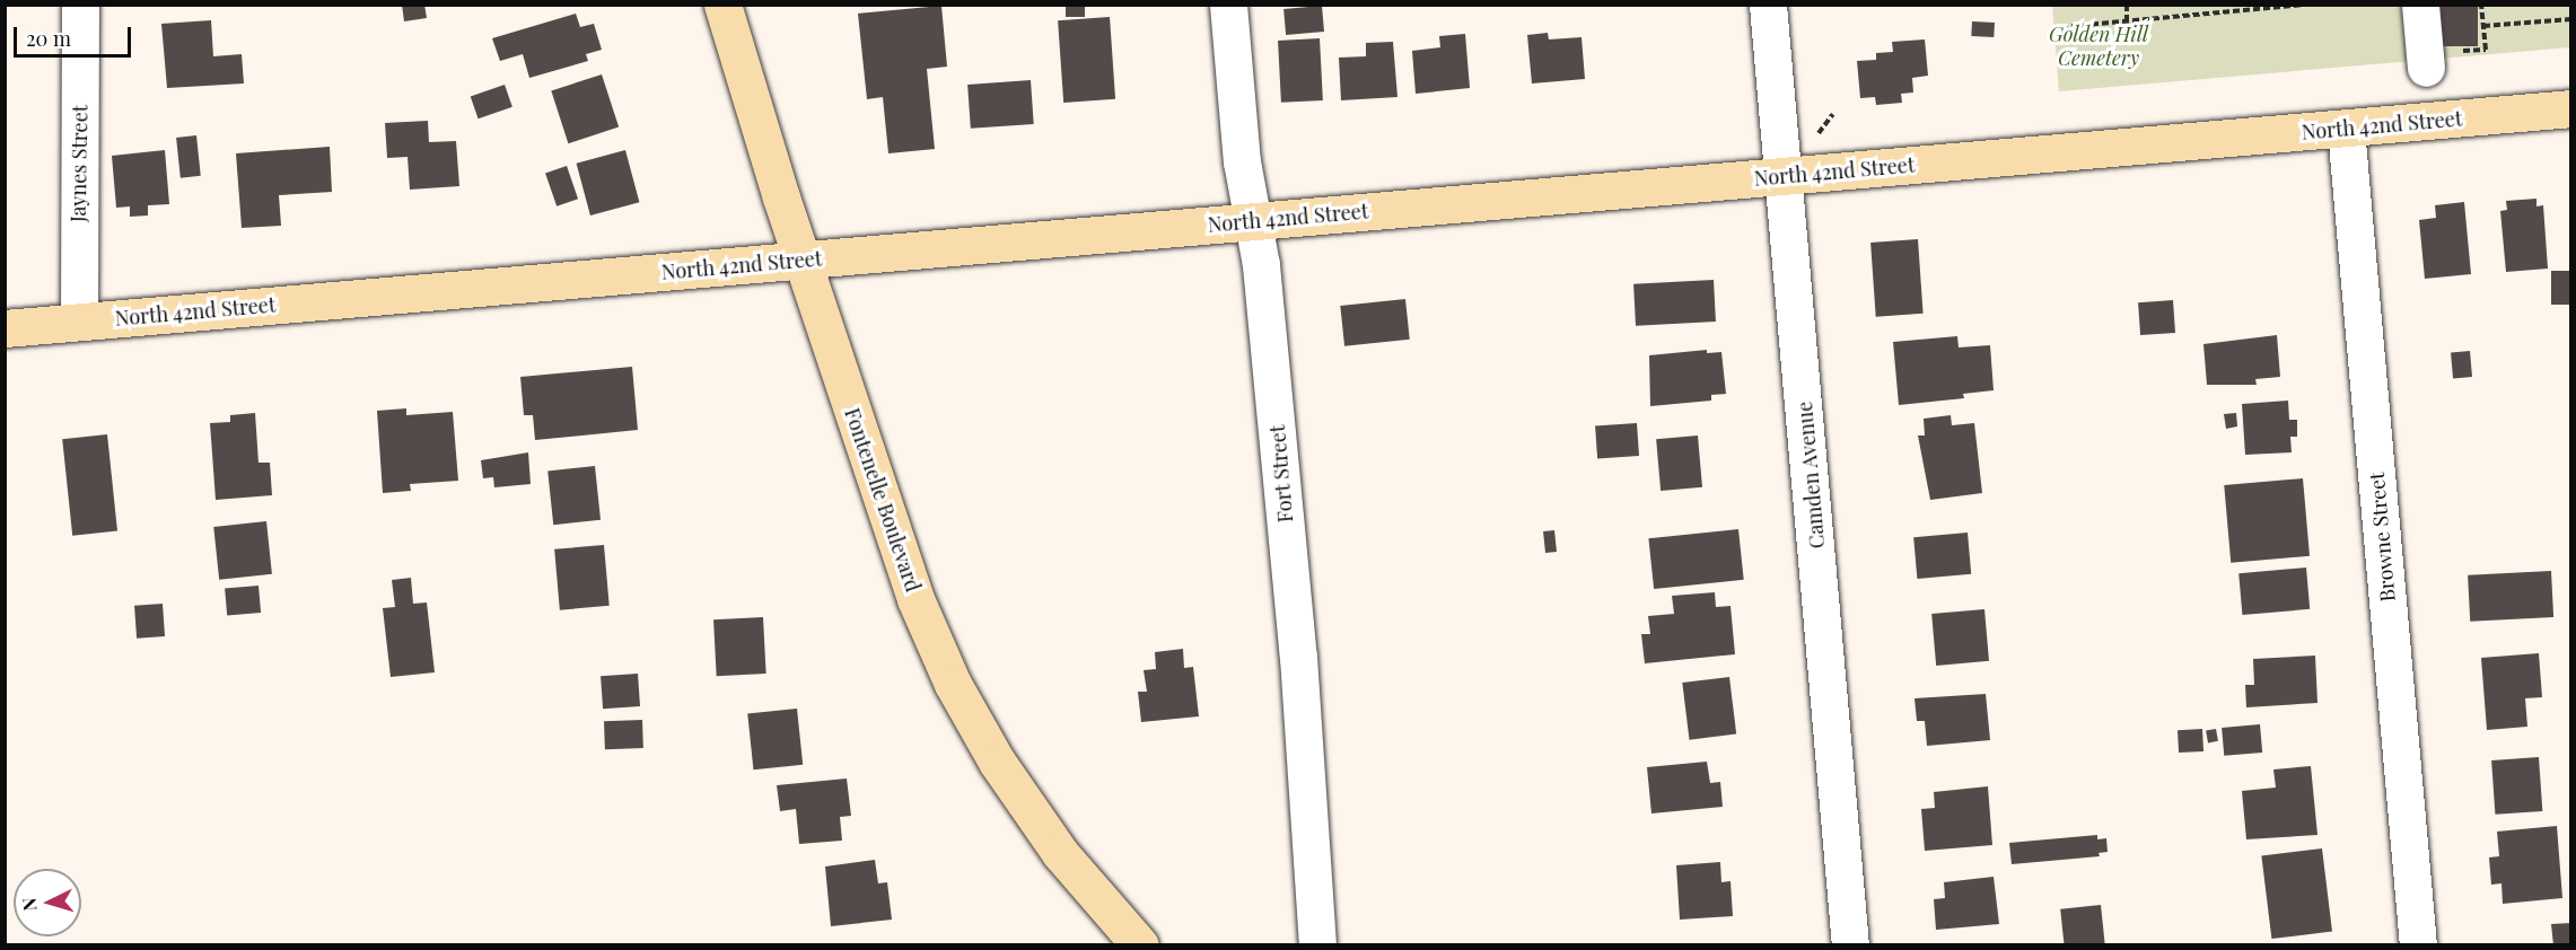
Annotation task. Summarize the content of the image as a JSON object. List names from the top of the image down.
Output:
{
  "streets": {
    "main road": ["North 42nd Street", "Fontenelle Boulevard"],
    "street": [
      "Jaynes Street",
      "Fort Street",
      "Camden Avenue",
      "Browne Street"
    ]
  },
  "crossings": [
    ["North 42nd Street", "Jaynes Street"],
    ["North 42nd Street", "Fort Street"],
    ["North 42nd Street", "Camden Avenue"],
    ["North 42nd Street", "Fontenelle Boulevard"],
    ["North 42nd Street", "Browne Street"]
  ],
  "parks": ["Golden Hill Cemetery"],
  "scale_bar": "20 m",
  "north": "left"
}
